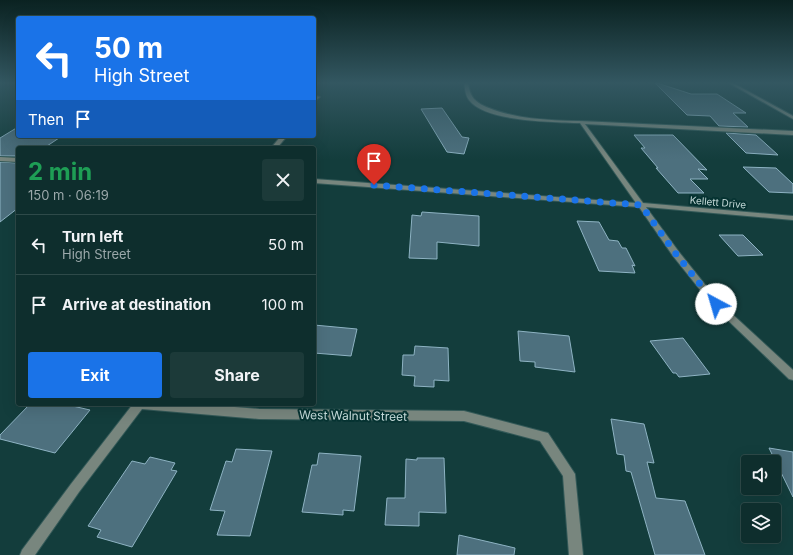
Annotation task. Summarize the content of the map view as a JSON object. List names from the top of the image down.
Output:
{
  "streets": {
    "street": ["Kellett Drive", "West Walnut Street"]
  },
  "page": {
    "turn": ["50 m", "High Street"],
    "then": "Then",
    "heading": ["2 min", "150 m · 06:19"],
    "list": [
      {
        "name": "Turn left",
        "note": "High Street",
        "value": "50 m"
      },
      {
        "name": "Arrive at destination",
        "value": "100 m"
      }
    ],
    "buttons": ["Exit", "Share"]
  }
}
